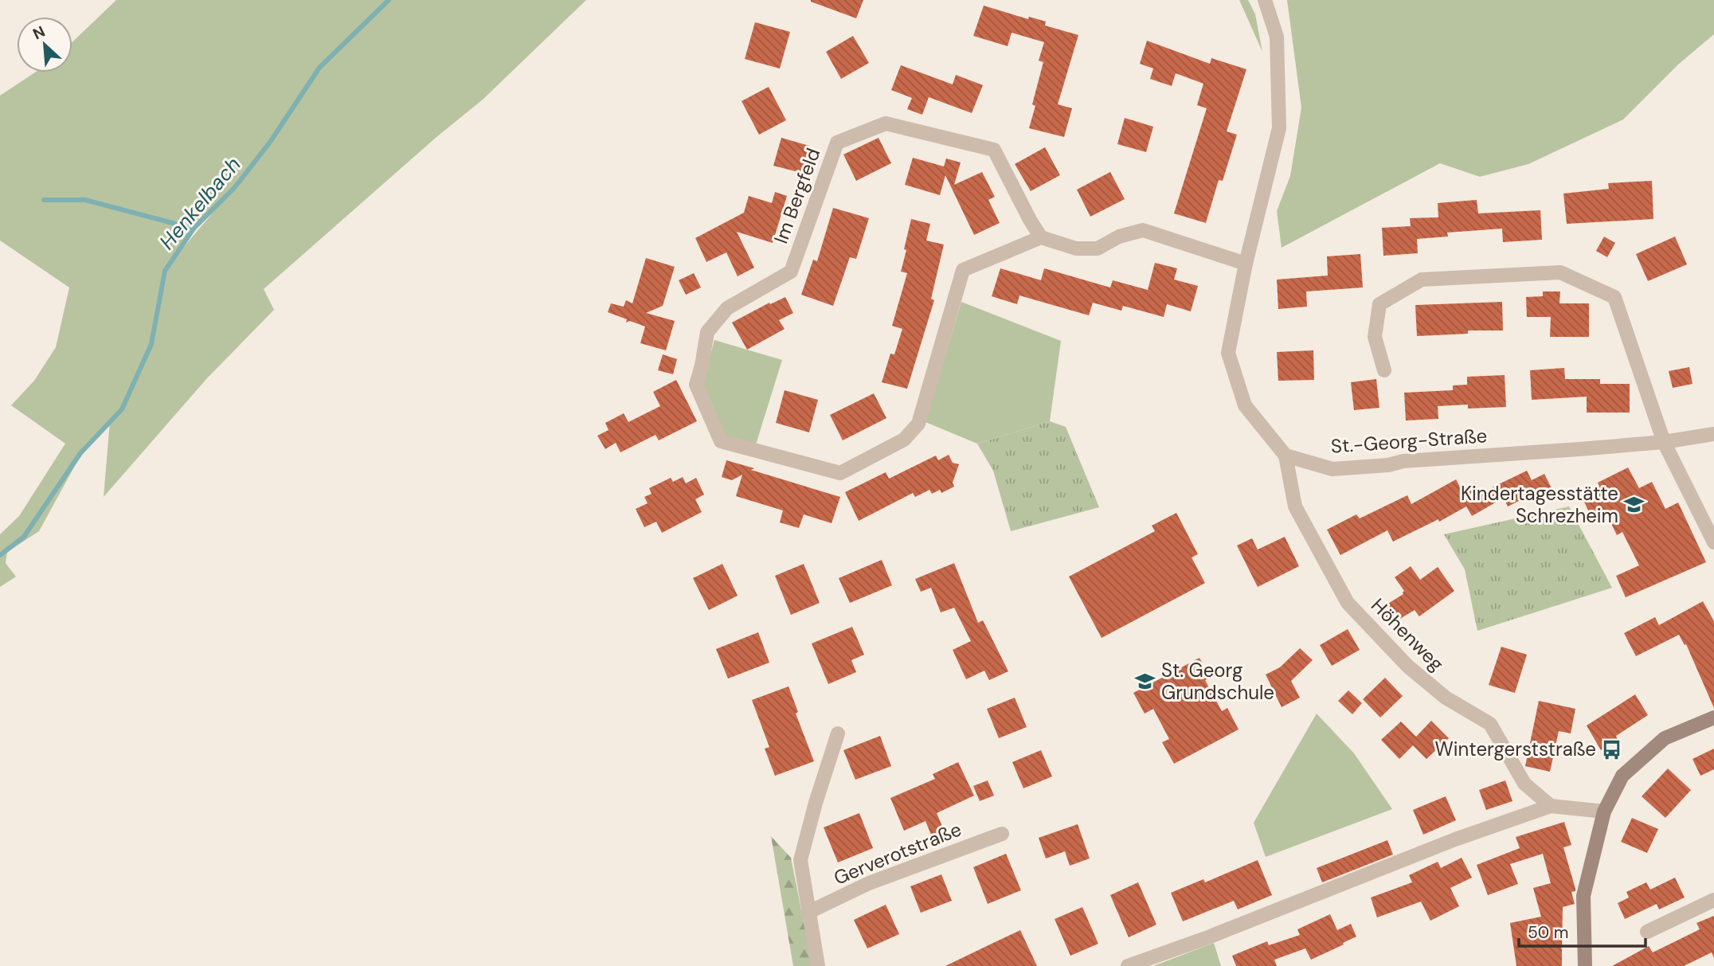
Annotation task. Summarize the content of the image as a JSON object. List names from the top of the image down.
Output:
{
  "streets": {
    "street": [
      "Im Bergfeld",
      "St.-Georg-Straße",
      "Höhenweg",
      "Gerverotstraße"
    ]
  },
  "crossings": [
    ["St.-Georg-Straße", "Höhenweg"]
  ],
  "water": ["Henkelbach"],
  "places": {
    "school or university": ["Kindertagesstätte Schrezheim", "St. Georg Grundschule"],
    "bus stop": ["Wintergerststraße"]
  },
  "scale_bar": "50 m",
  "north": "top left"
}
